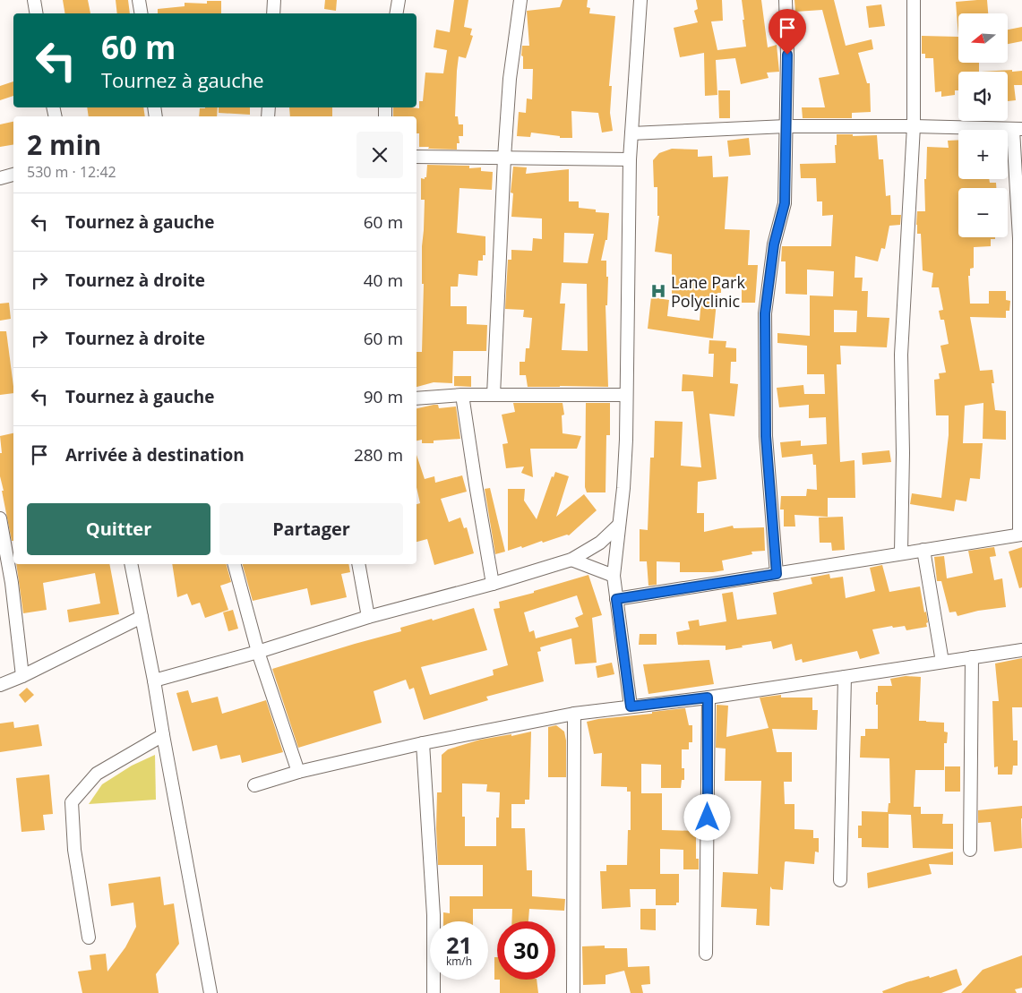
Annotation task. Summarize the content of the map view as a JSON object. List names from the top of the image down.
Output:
{
  "places": {
    "hospital": ["Lane Park Polyclinic"]
  },
  "north": "left",
  "page": {
    "map_buttons": ["+", "−"],
    "turn": ["60 m", "Tournez à gauche"],
    "heading": ["2 min", "530 m · 12:42"],
    "list": [
      {
        "name": "Tournez à gauche",
        "value": "60 m"
      },
      {
        "name": "Tournez à droite",
        "value": "40 m"
      },
      {
        "name": "Tournez à droite",
        "value": "60 m"
      },
      {
        "name": "Tournez à gauche",
        "value": "90 m"
      },
      {
        "name": "Arrivée à destination",
        "value": "280 m"
      }
    ],
    "buttons": ["Quitter", "Partager"],
    "speed": "21 km/h",
    "limit": "30"
  }
}
